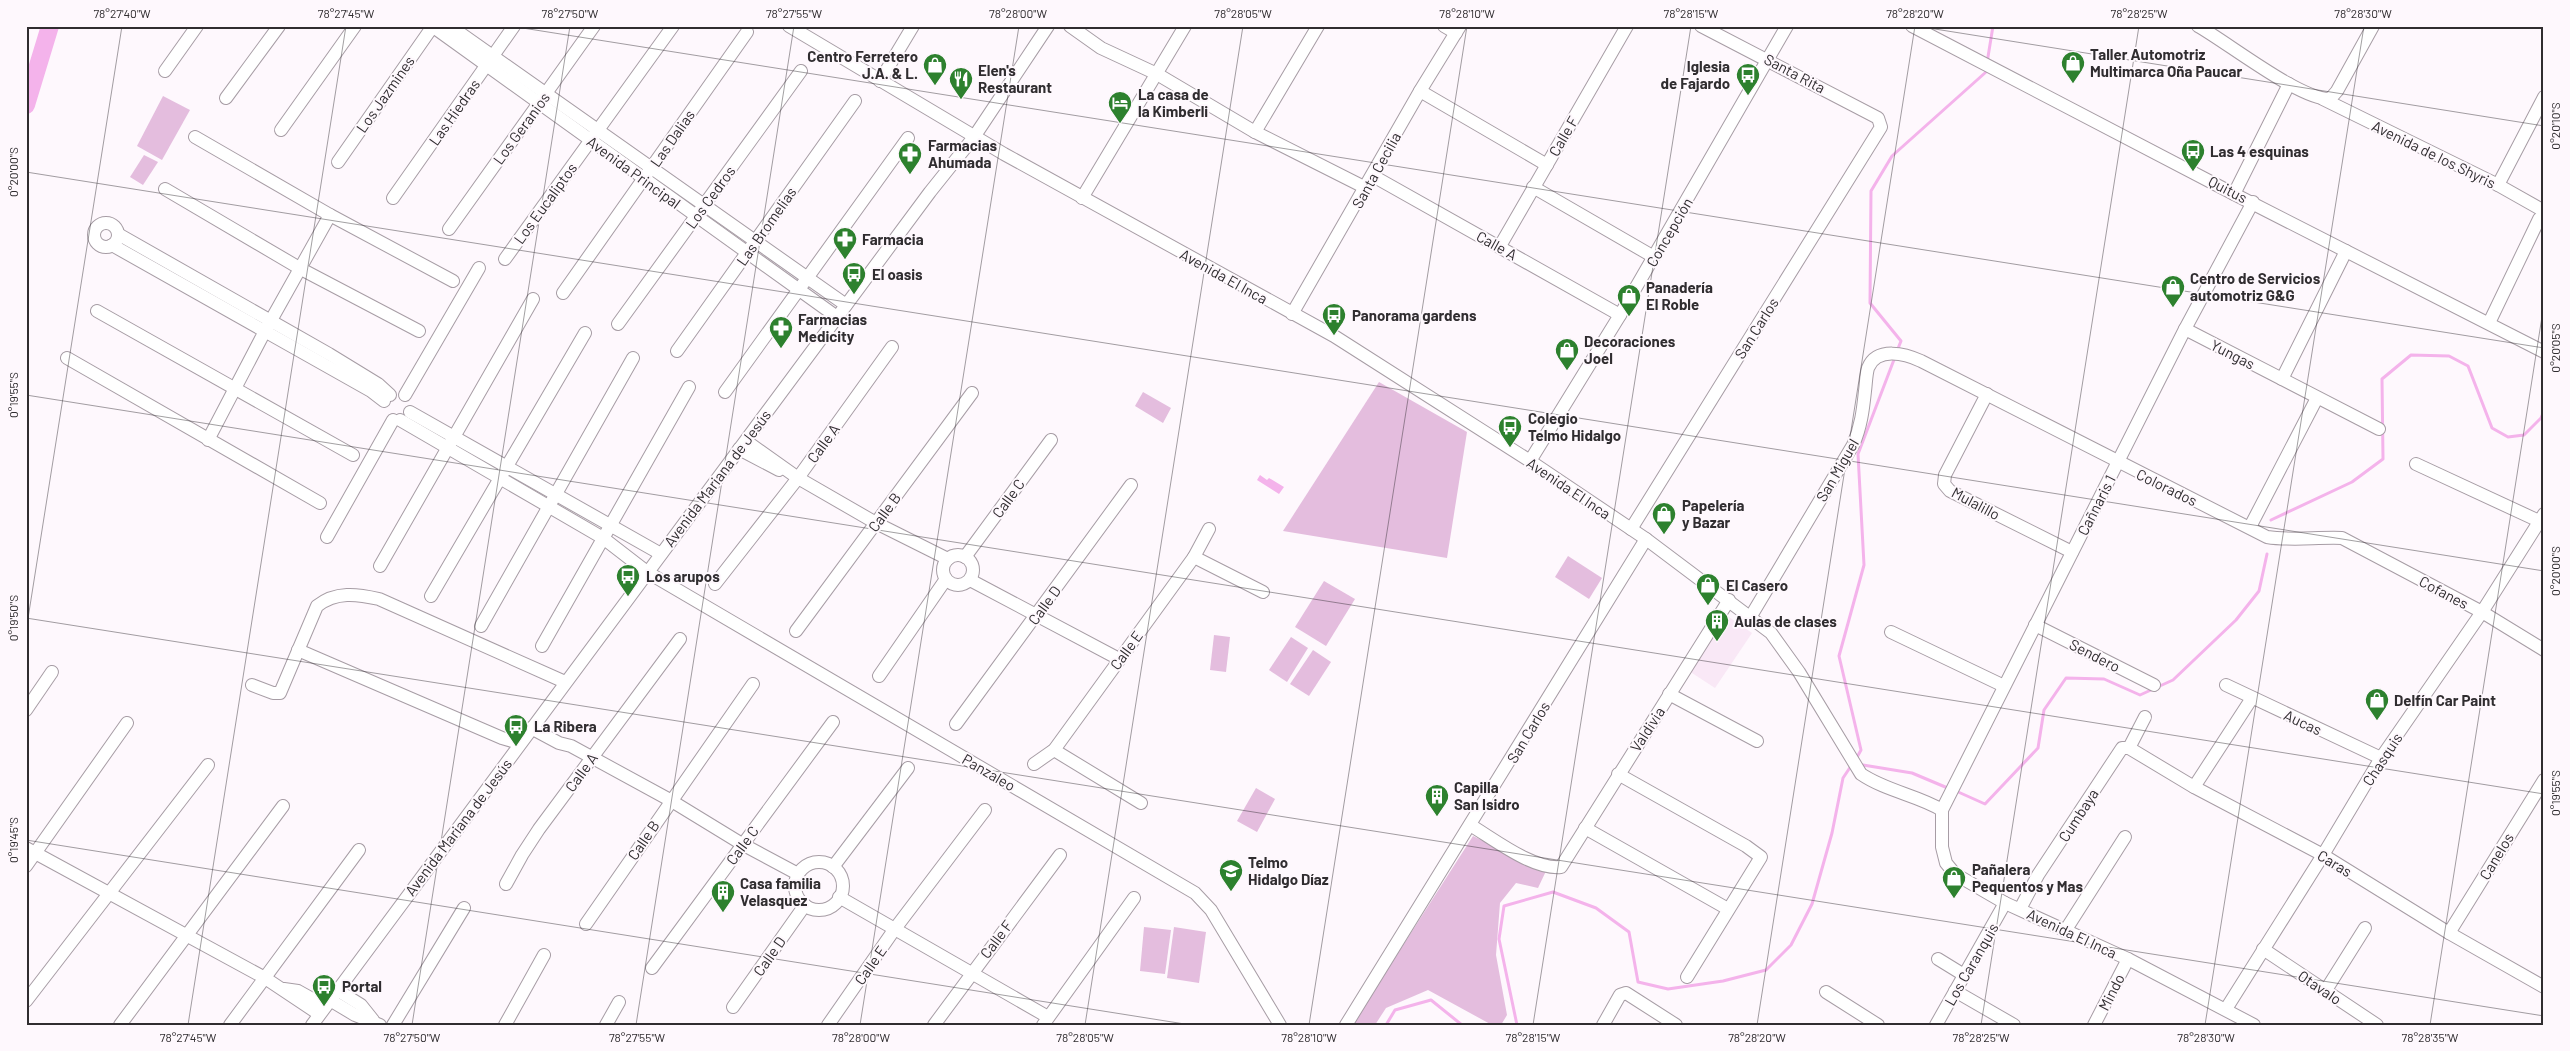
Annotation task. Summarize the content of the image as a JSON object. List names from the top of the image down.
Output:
{
  "streets": {
    "street": [
      "Santa Rita",
      "Los Jazmines",
      "Las Hiedras",
      "Los Geranios",
      "Calle F",
      "Las Dalias",
      "Avenida de los Shyris",
      "Santa Cecilia",
      "Avenida Principal",
      "Quitus",
      "Los Cedros",
      "Los Eucaliptos",
      "Las Bromelias",
      "Concepción",
      "Calle A",
      "Avenida El Inca",
      "San Carlos",
      "Yungas",
      "San Miguel",
      "Avenida Mariana de Jesús",
      "Colorados",
      "Calle C",
      "Mulalillo",
      "Cañnaris 1",
      "Calle B",
      "Cofanes",
      "Calle D",
      "Calle E",
      "Sendero",
      "Aucas",
      "Valdivia",
      "Chasquis",
      "Panzaleo",
      "Cumbaya",
      "Canelos",
      "Caras",
      "Los Caranquis",
      "Otavalo",
      "Mindo"
    ]
  },
  "crossings": [
    ["Santa Rita", "Concepción"],
    ["Santa Rita", "San Carlos"],
    ["Los Jazmines", "Avenida Principal"],
    ["Las Hiedras", "Avenida Principal"],
    ["Los Geranios", "Avenida Principal"],
    ["Calle F", "Calle A"],
    ["Las Dalias", "Avenida Principal"],
    ["Santa Cecilia", "Calle A"],
    ["Santa Cecilia", "Avenida El Inca"],
    ["Avenida Principal", "Los Cedros"],
    ["Avenida Principal", "Los Eucaliptos"],
    ["Avenida Principal", "Las Bromelias"],
    ["Avenida Principal", "Avenida Mariana de Jesús"],
    ["Quitus", "Cañnaris 1"],
    ["Concepción", "Calle A"],
    ["Concepción", "Avenida El Inca"],
    ["Avenida El Inca", "San Carlos"],
    ["Avenida El Inca", "San Miguel"],
    ["Avenida El Inca", "Avenida Mariana de Jesús"],
    ["Avenida El Inca", "Cañnaris 1"],
    ["Avenida El Inca", "Valdivia"],
    ["Avenida El Inca", "Chasquis"],
    ["Avenida El Inca", "Cumbaya"],
    ["Avenida El Inca", "Los Caranquis"],
    ["Avenida El Inca", "Mindo"],
    ["San Carlos", "Valdivia"],
    ["Yungas", "Cañnaris 1"],
    ["San Miguel", "Colorados"],
    ["Avenida Mariana de Jesús", "Panzaleo"],
    ["Colorados", "Mulalillo"],
    ["Colorados", "Cañnaris 1"],
    ["Colorados", "Cofanes"],
    ["Mulalillo", "Cañnaris 1"],
    ["Cañnaris 1", "Sendero"],
    ["Cofanes", "Chasquis"],
    ["Aucas", "Chasquis"],
    ["Chasquis", "Caras"],
    ["Chasquis", "Otavalo"],
    ["Cumbaya", "Caras"],
    ["Canelos", "Caras"]
  ],
  "places": {
    "shop": [
      "Taller Automotriz Multimarca Oña Paucar",
      "Centro Ferretero J.A. & L.",
      "Centro de Servicios automotriz G&G",
      "Panadería El Roble",
      "Decoraciones Joel",
      "Papelería y Bazar",
      "El Casero",
      "Delfín Car Paint",
      "Pañalera Pequentos y Mas"
    ],
    "bus stop": [
      "Iglesia de Fajardo",
      "Las 4 esquinas",
      "El oasis",
      "Panorama gardens",
      "Colegio Telmo Hidalgo",
      "Los arupos",
      "La Ribera",
      "Portal"
    ],
    "restaurant": ["Elen's Restaurant"],
    "hotel": ["La casa de la Kimberli"],
    "pharmacy": ["Farmacias Ahumada", "Farmacia", "Farmacias Medicity"],
    "building": ["Aulas de clases", "Capilla San Isidro", "Casa familia Velasquez"],
    "school or university": ["Telmo Hidalgo Díaz"]
  },
  "coordinates": [
    "78°27'40\"W",
    "78°27'45\"W",
    "78°27'50\"W",
    "78°27'55\"W",
    "78°28'00\"W",
    "78°28'05\"W",
    "78°28'10\"W",
    "78°28'15\"W",
    "78°28'20\"W",
    "78°28'25\"W",
    "78°28'30\"W",
    "0°20'10\"S",
    "0°20'00\"S",
    "0°20'05\"S",
    "0°19'55\"S",
    "0°19'50\"S",
    "0°19'45\"S",
    "78°28'35\"W"
  ]
}
